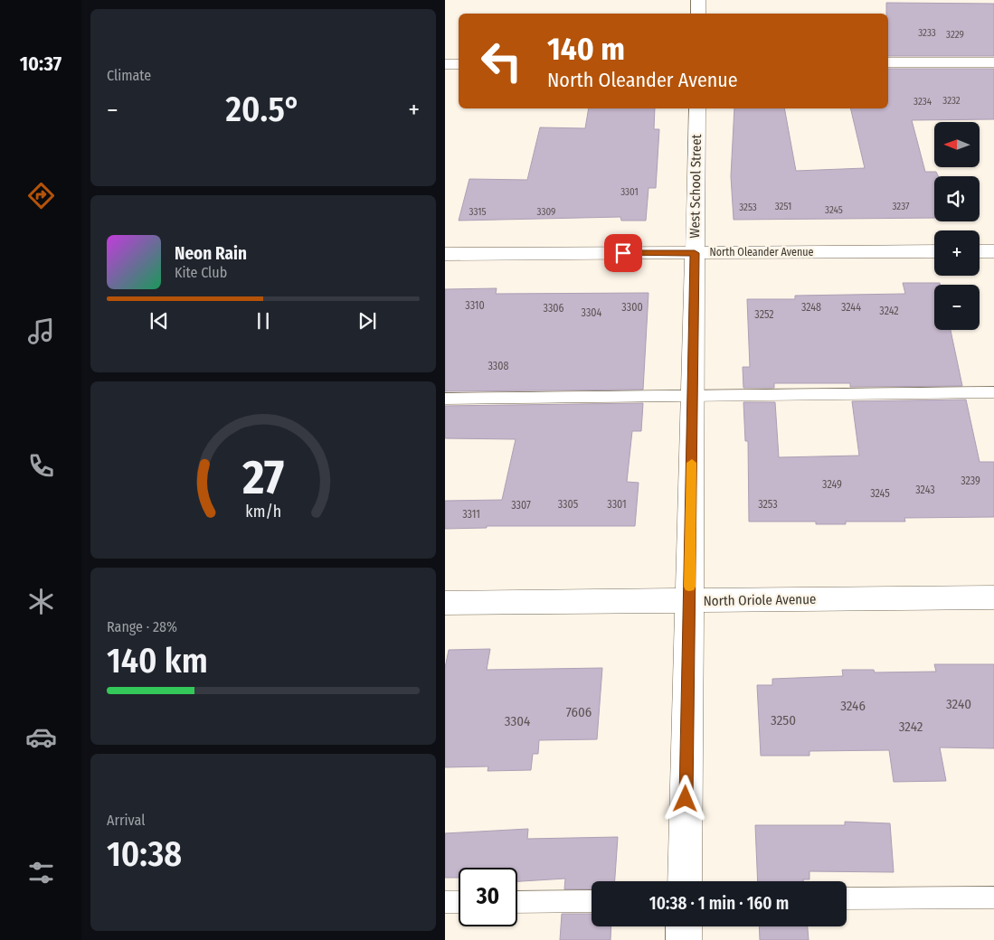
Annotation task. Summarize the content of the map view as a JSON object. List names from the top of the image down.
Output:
{
  "streets": {
    "street": ["West School Street", "North Oleander Avenue", "North Oriole Avenue"]
  },
  "crossings": [
    ["West School Street", "North Oleander Avenue"],
    ["West School Street", "North Oriole Avenue"]
  ],
  "house_numbers": [
    "3233",
    "3229",
    "3232",
    "3234",
    "3301",
    "3251",
    "3237",
    "3253",
    "3245",
    "3315",
    "3309",
    "3310",
    "3300",
    "3248",
    "3244",
    "3306",
    "3242",
    "3304",
    "3252",
    "3308",
    "3239",
    "3249",
    "3243",
    "3245",
    "3305",
    "3301",
    "3253",
    "3307",
    "3311",
    "3240",
    "3246",
    "7606",
    "3250",
    "3304",
    "3242"
  ],
  "north": "left",
  "page": {
    "tabs": "10:37",
    "tile": [
      "Climate",
      ["Range · 28%", "140 km"],
      ["Arrival", "10:38"]
    ],
    "turn": ["140 m", "North Oleander Avenue"],
    "heat": ["−", "20.5°", "+"],
    "map_buttons": ["+", "−"],
    "song": ["Neon Rain", "Kite Club"],
    "limit": "30",
    "trip": "10:38 · 1 min · 160 m",
    "gauge": ["27", "km/h"]
  }
}
